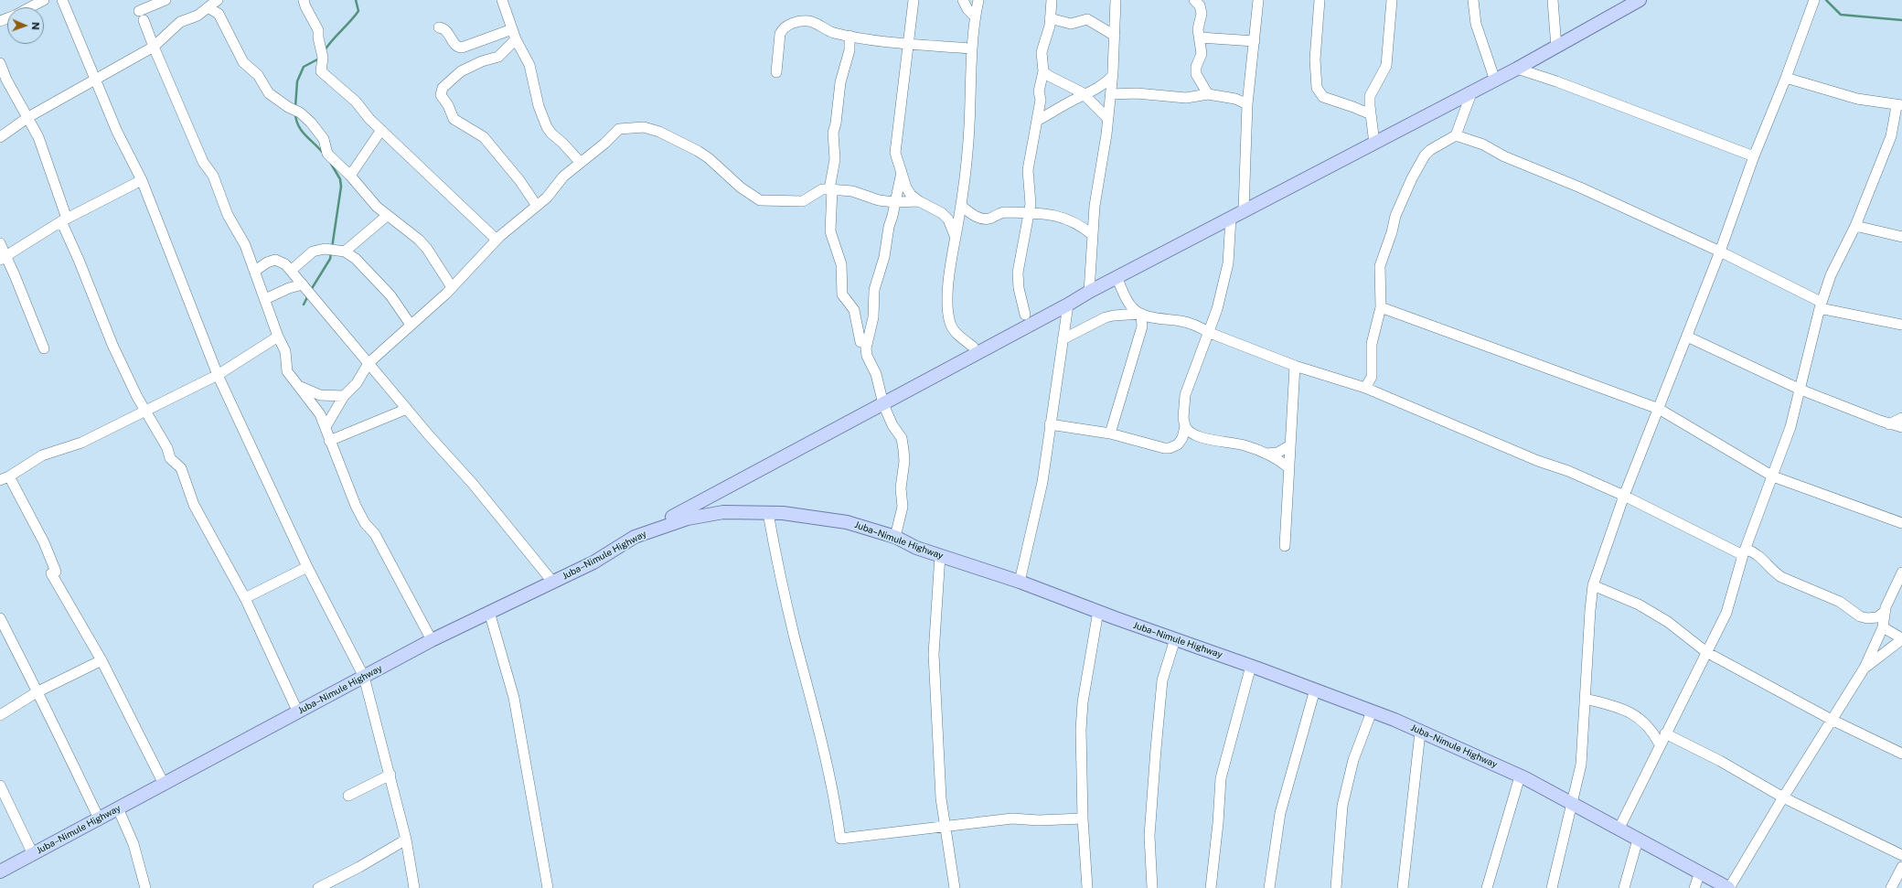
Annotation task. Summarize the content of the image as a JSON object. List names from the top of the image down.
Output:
{
  "streets": {
    "main road": ["Juba–Nimule Highway"]
  },
  "north": "right"
}
